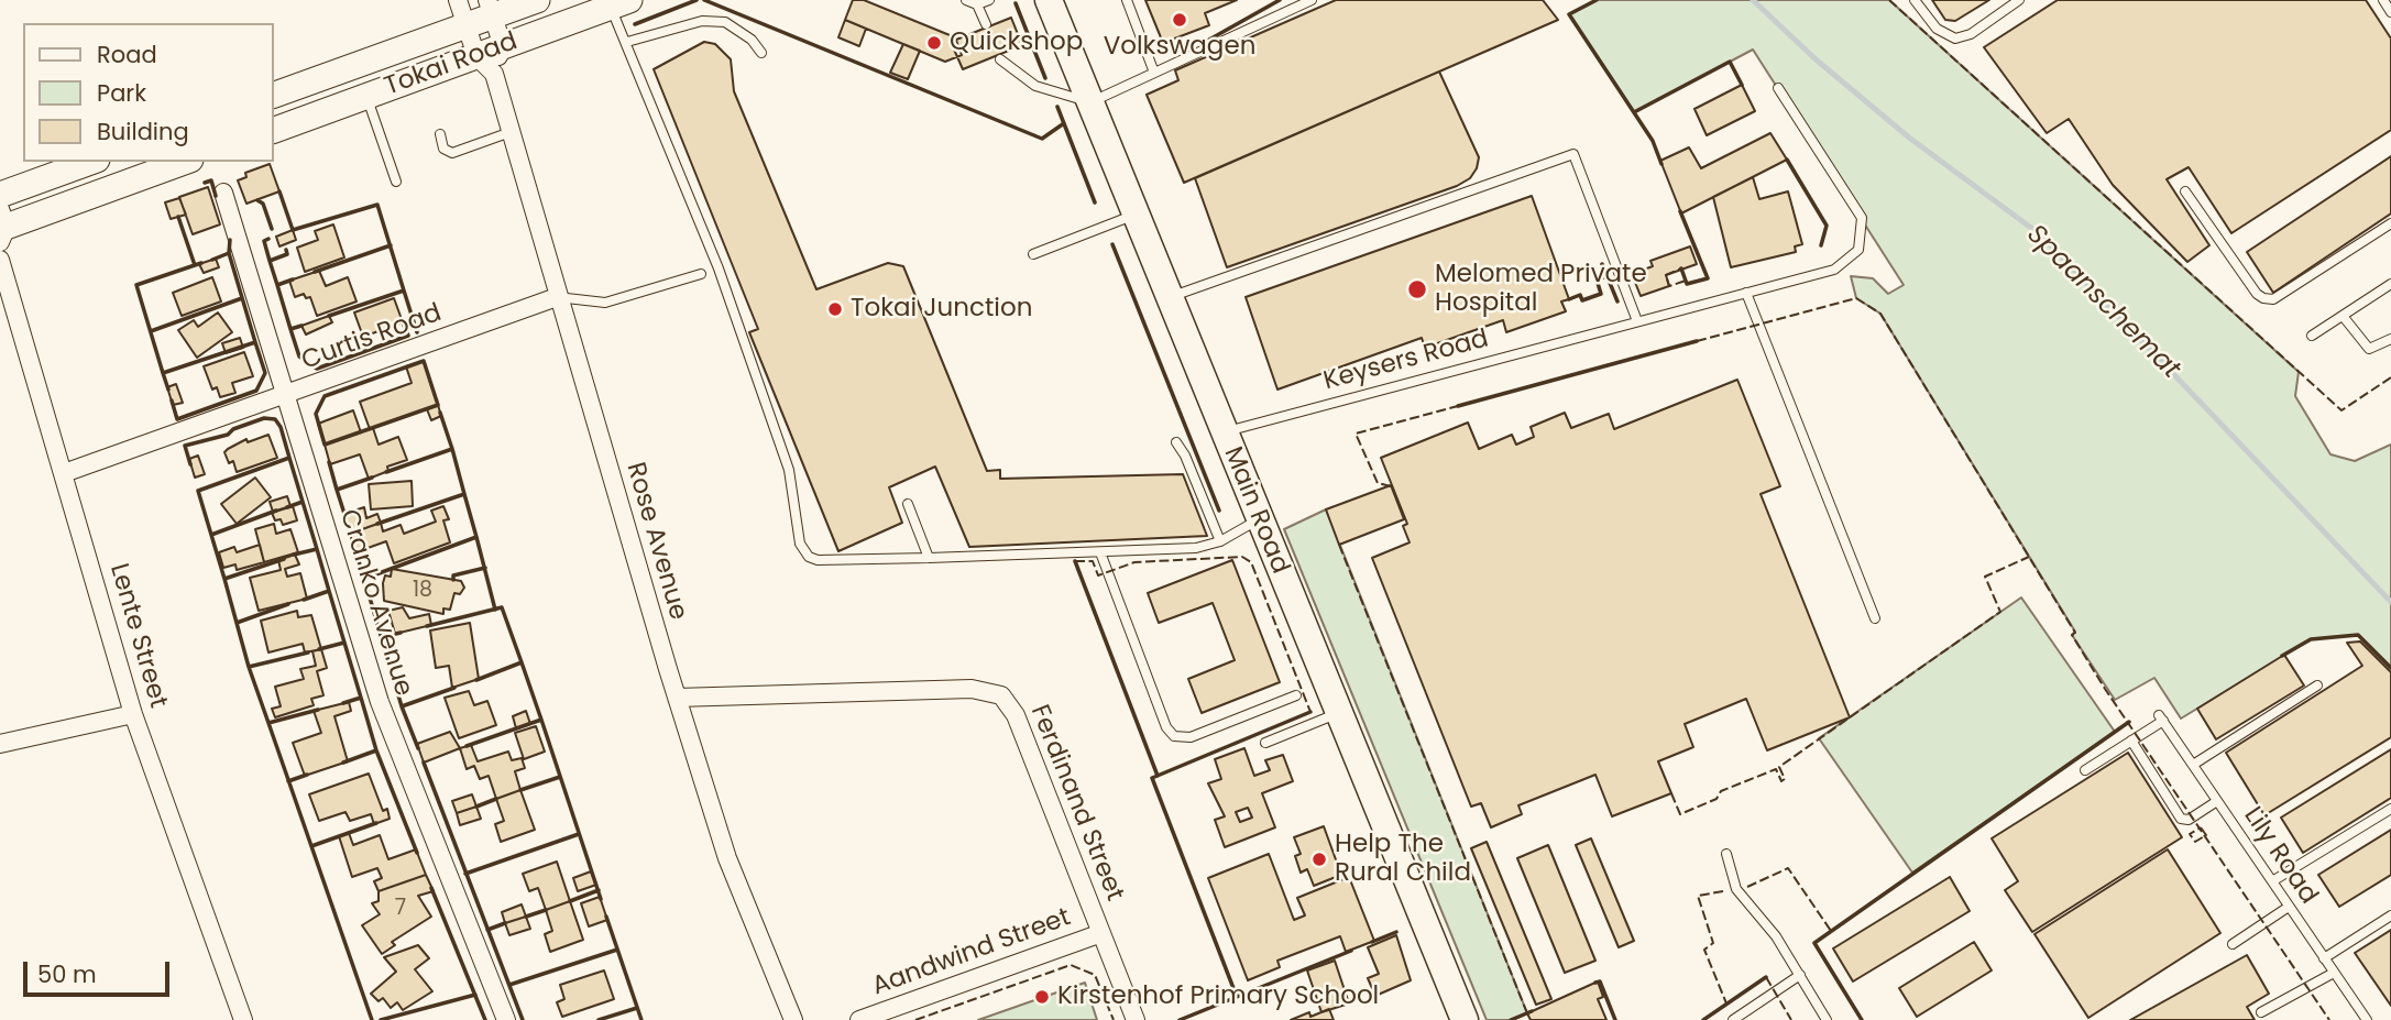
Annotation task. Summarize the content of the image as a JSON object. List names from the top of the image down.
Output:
{
  "streets": {
    "main road": ["Tokai Road", "Main Road"],
    "street": [
      "Curtis Road",
      "Rose Avenue",
      "Cranko Avenue",
      "Lente Street",
      "Ferdinand Street",
      "Aandwind Street"
    ],
    "lane": ["Keysers Road", "Lily Road"]
  },
  "crossings": [
    ["Tokai Road", "Rose Avenue"],
    ["Curtis Road", "Rose Avenue"],
    ["Curtis Road", "Cranko Avenue"],
    ["Curtis Road", "Lente Street"],
    ["Keysers Road", "Main Road"],
    ["Rose Avenue", "Ferdinand Street"],
    ["Ferdinand Street", "Aandwind Street"]
  ],
  "water": ["Spaanschemat"],
  "places": [
    "Volkswagen",
    "Quickshop",
    "Melomed Private Hospital",
    "Tokai Junction",
    "Help The Rural Child",
    "Kirstenhof Primary School"
  ],
  "house_numbers": ["18", "7"],
  "legend": ["Road", "Park", "Building"],
  "scale_bar": "50 m"
}
